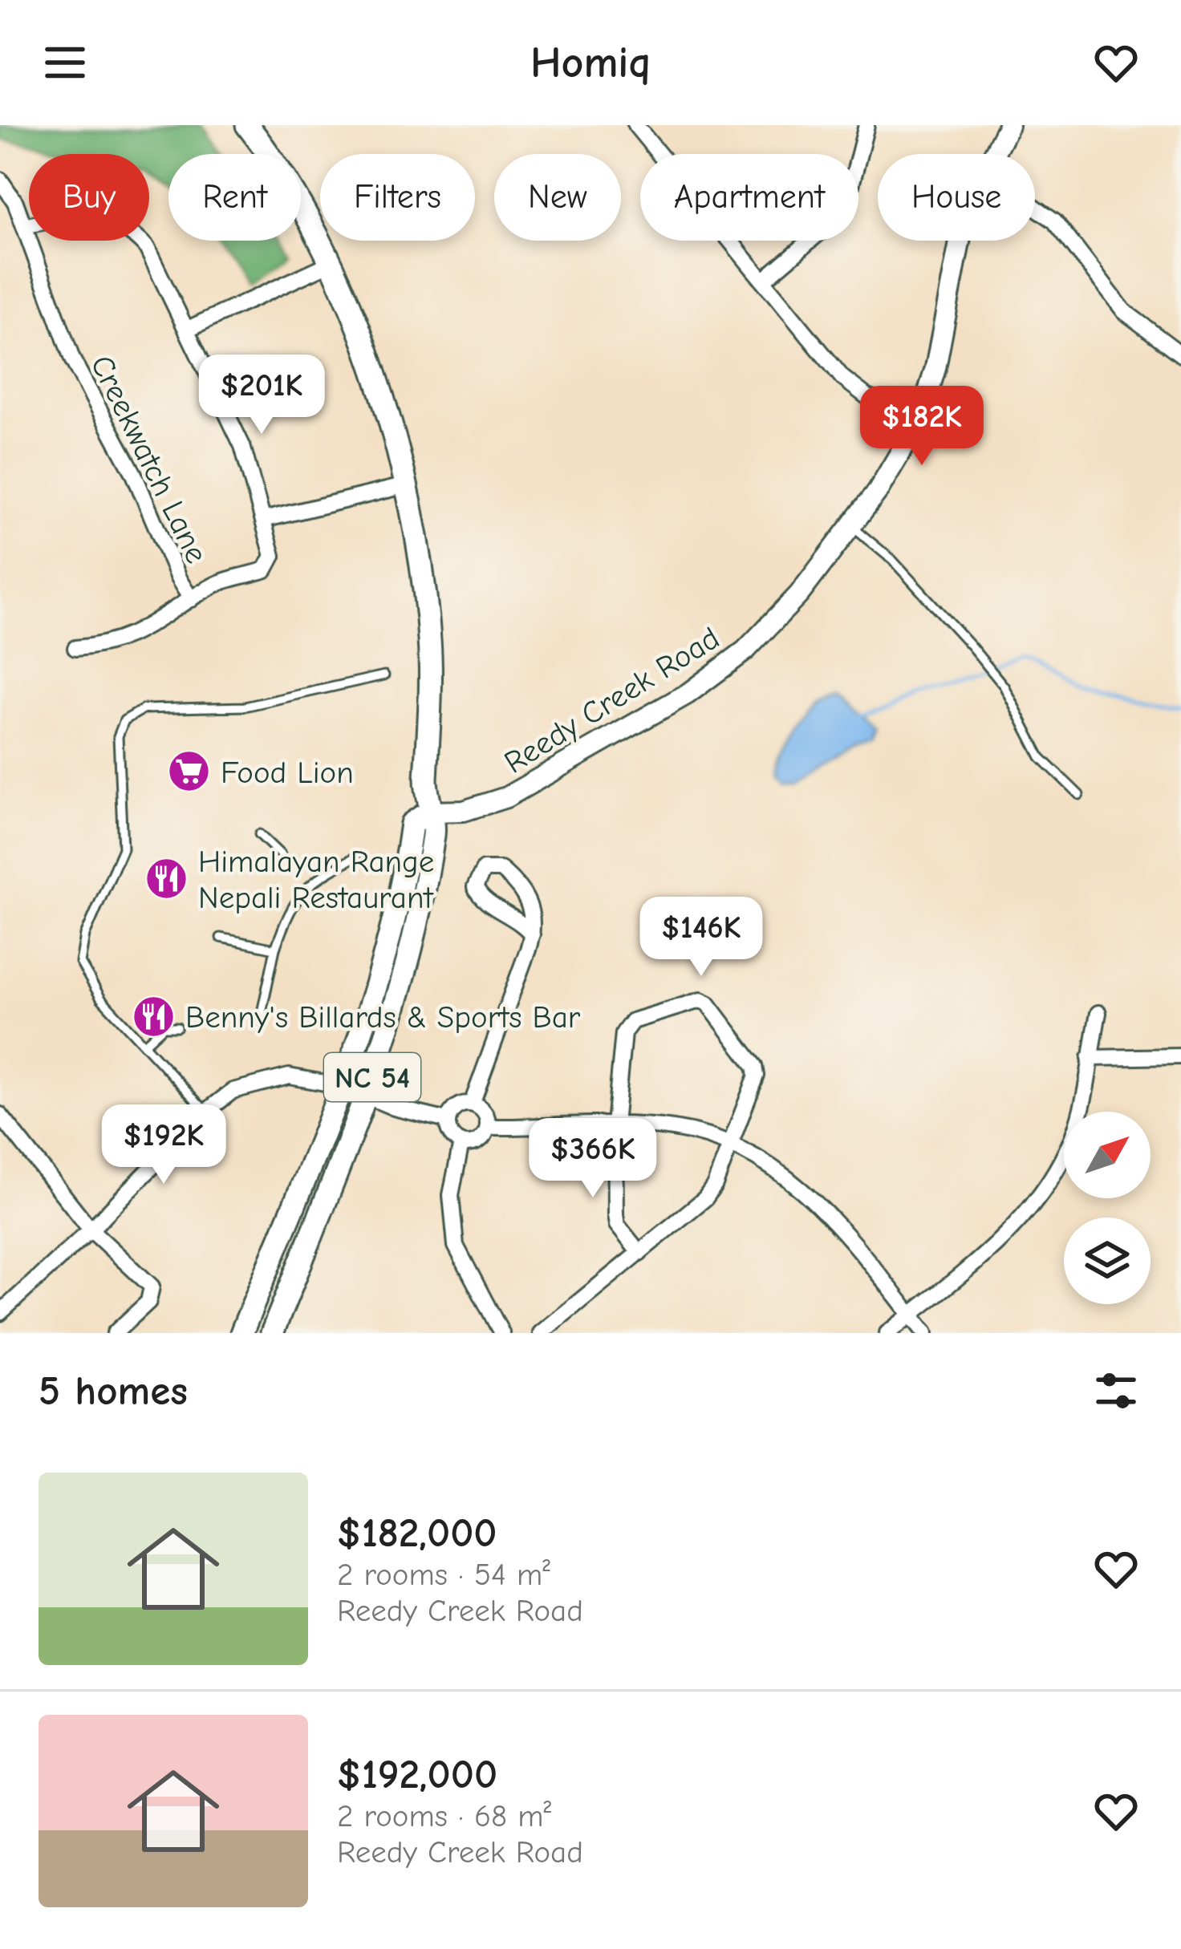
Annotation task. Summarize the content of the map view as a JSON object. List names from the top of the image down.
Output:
{
  "streets": {
    "main road": ["NC 54"],
    "street": ["Creekwatch Lane", "Reedy Creek Road"]
  },
  "crossings": [
    ["Reedy Creek Road", "NC 54"]
  ],
  "places": {
    "supermarket": ["Food Lion"],
    "restaurant": ["Himalayan Range Nepali Restaurant", "Benny's Billards & Sports Bar"]
  },
  "north": "top right",
  "page": {
    "header": "Homiq",
    "chip": [
      "Buy",
      "Rent",
      "Filters",
      "New",
      "Apartment",
      "House"
    ],
    "price": [
      "$201K",
      "$182K",
      "$146K",
      "$192K",
      "$366K"
    ],
    "heading": "5 homes",
    "list": [
      {
        "name": "$182,000",
        "note": "2 rooms · 54 m² · Reedy Creek Road"
      },
      {
        "name": "$192,000",
        "note": "2 rooms · 68 m² · Reedy Creek Road"
      }
    ]
  }
}
